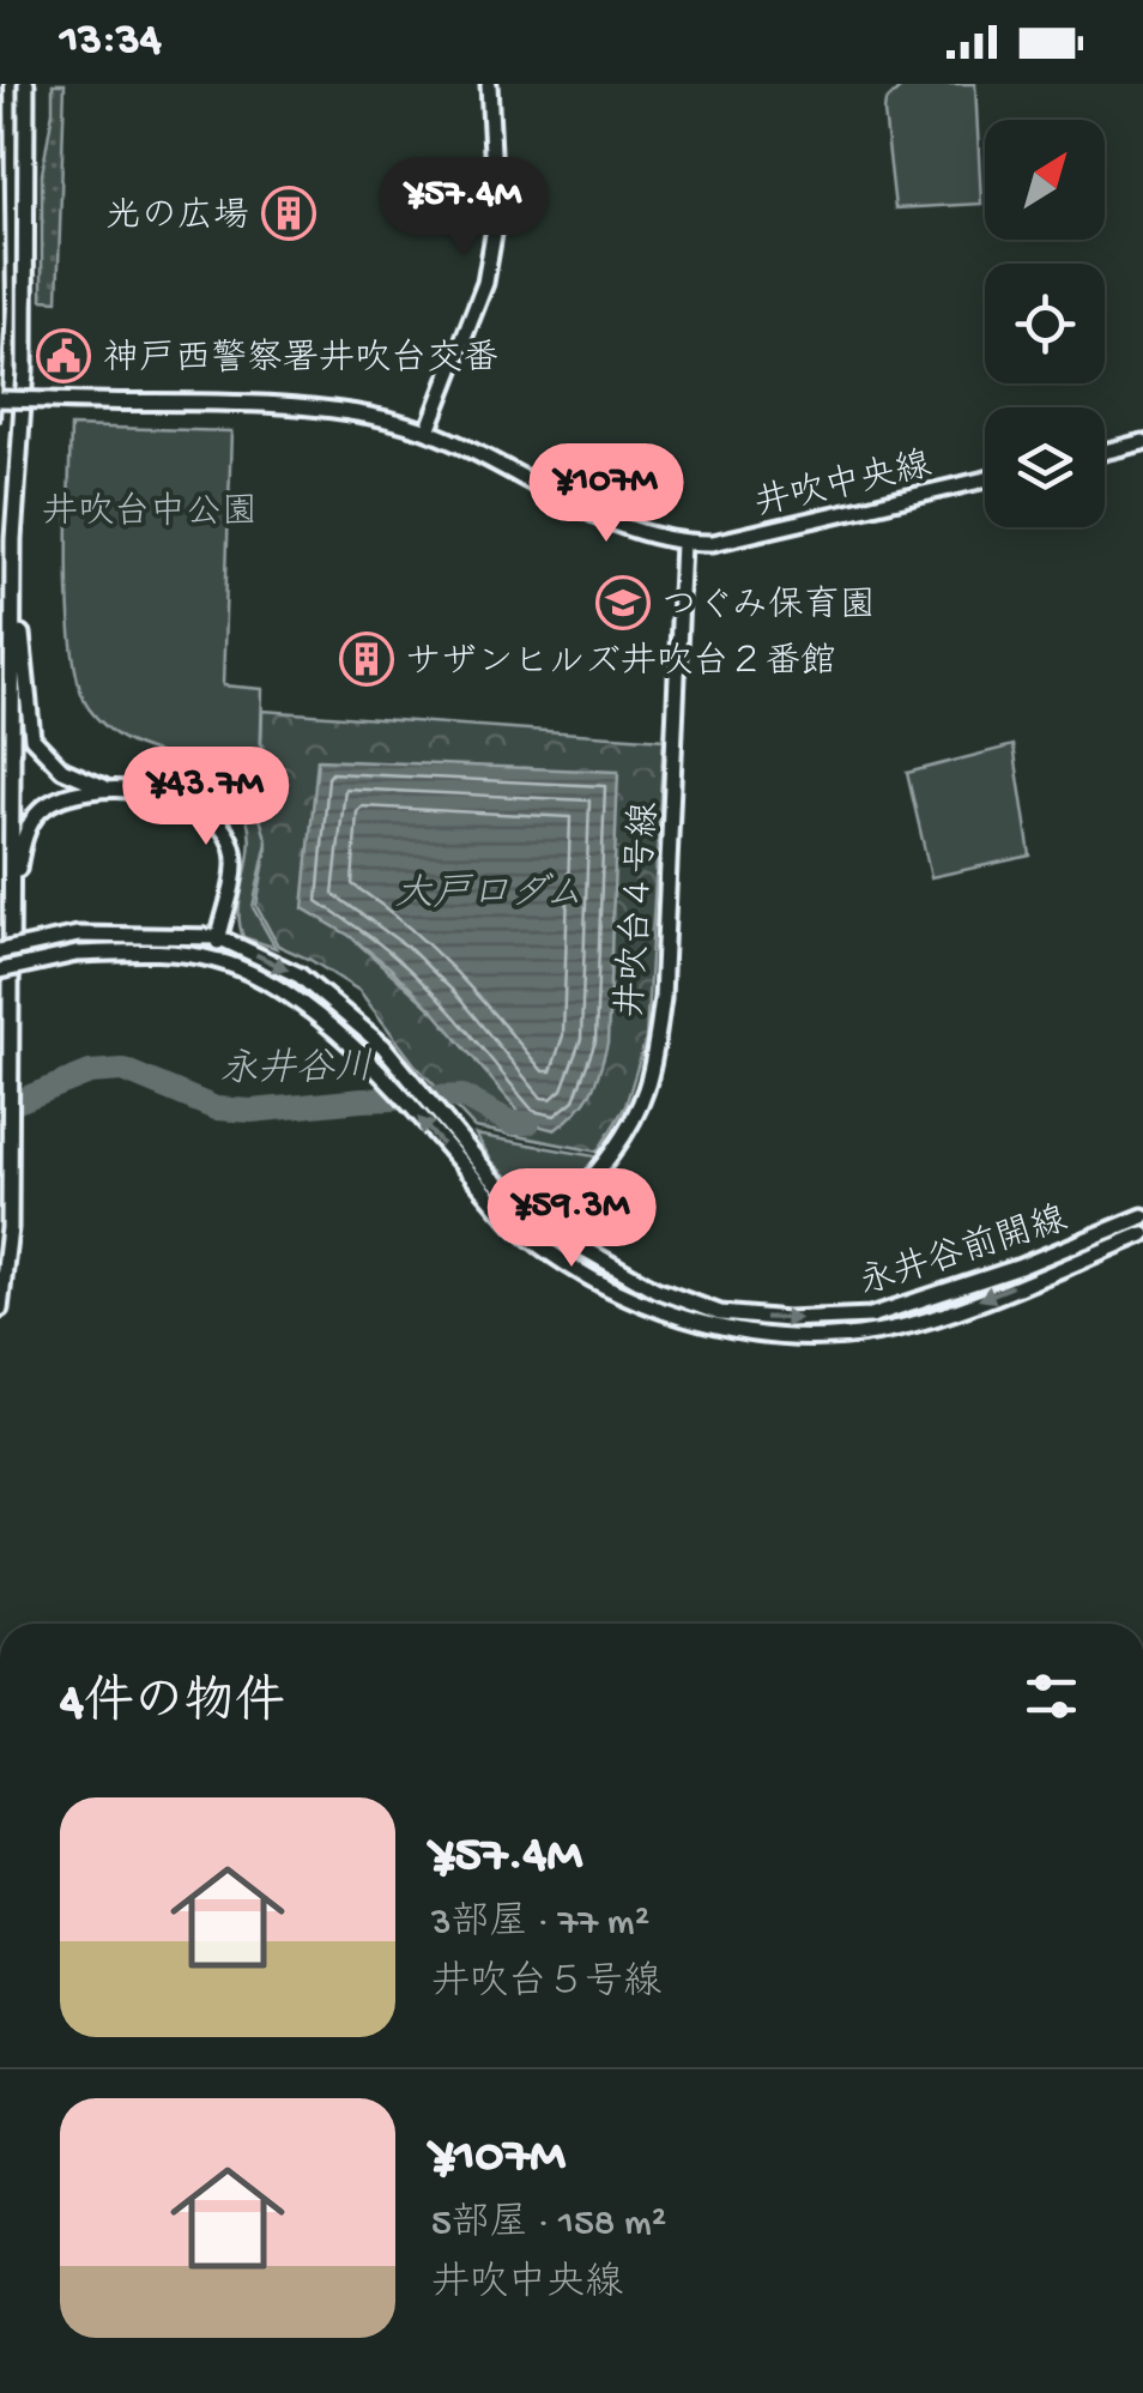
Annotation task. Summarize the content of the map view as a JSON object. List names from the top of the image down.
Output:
{
  "streets": {
    "street": ["井吹中央線", "井吹台４号線", "永井谷前開線"]
  },
  "crossings": [
    ["井吹中央線", "井吹台４号線"],
    ["井吹台４号線", "永井谷前開線"]
  ],
  "water": ["大戸口ダム", "永井谷川"],
  "parks": ["井吹台中公園"],
  "places": {
    "building": ["光の広場", "サザンヒルズ井吹台２番館"],
    "public building": ["神戸西警察署井吹台交番"],
    "school or university": ["つぐみ保育園"]
  },
  "north": "top right",
  "page": {
    "status": "13:34",
    "price": [
      "¥57.4M",
      "¥107M",
      "¥43.7M",
      "¥59.3M"
    ],
    "heading": "4件の物件",
    "list": [
      {
        "name": "¥57.4M",
        "note": "3部屋 · 77 m² · 井吹台５号線"
      },
      {
        "name": "¥107M",
        "note": "5部屋 · 158 m² · 井吹中央線"
      }
    ]
  }
}
